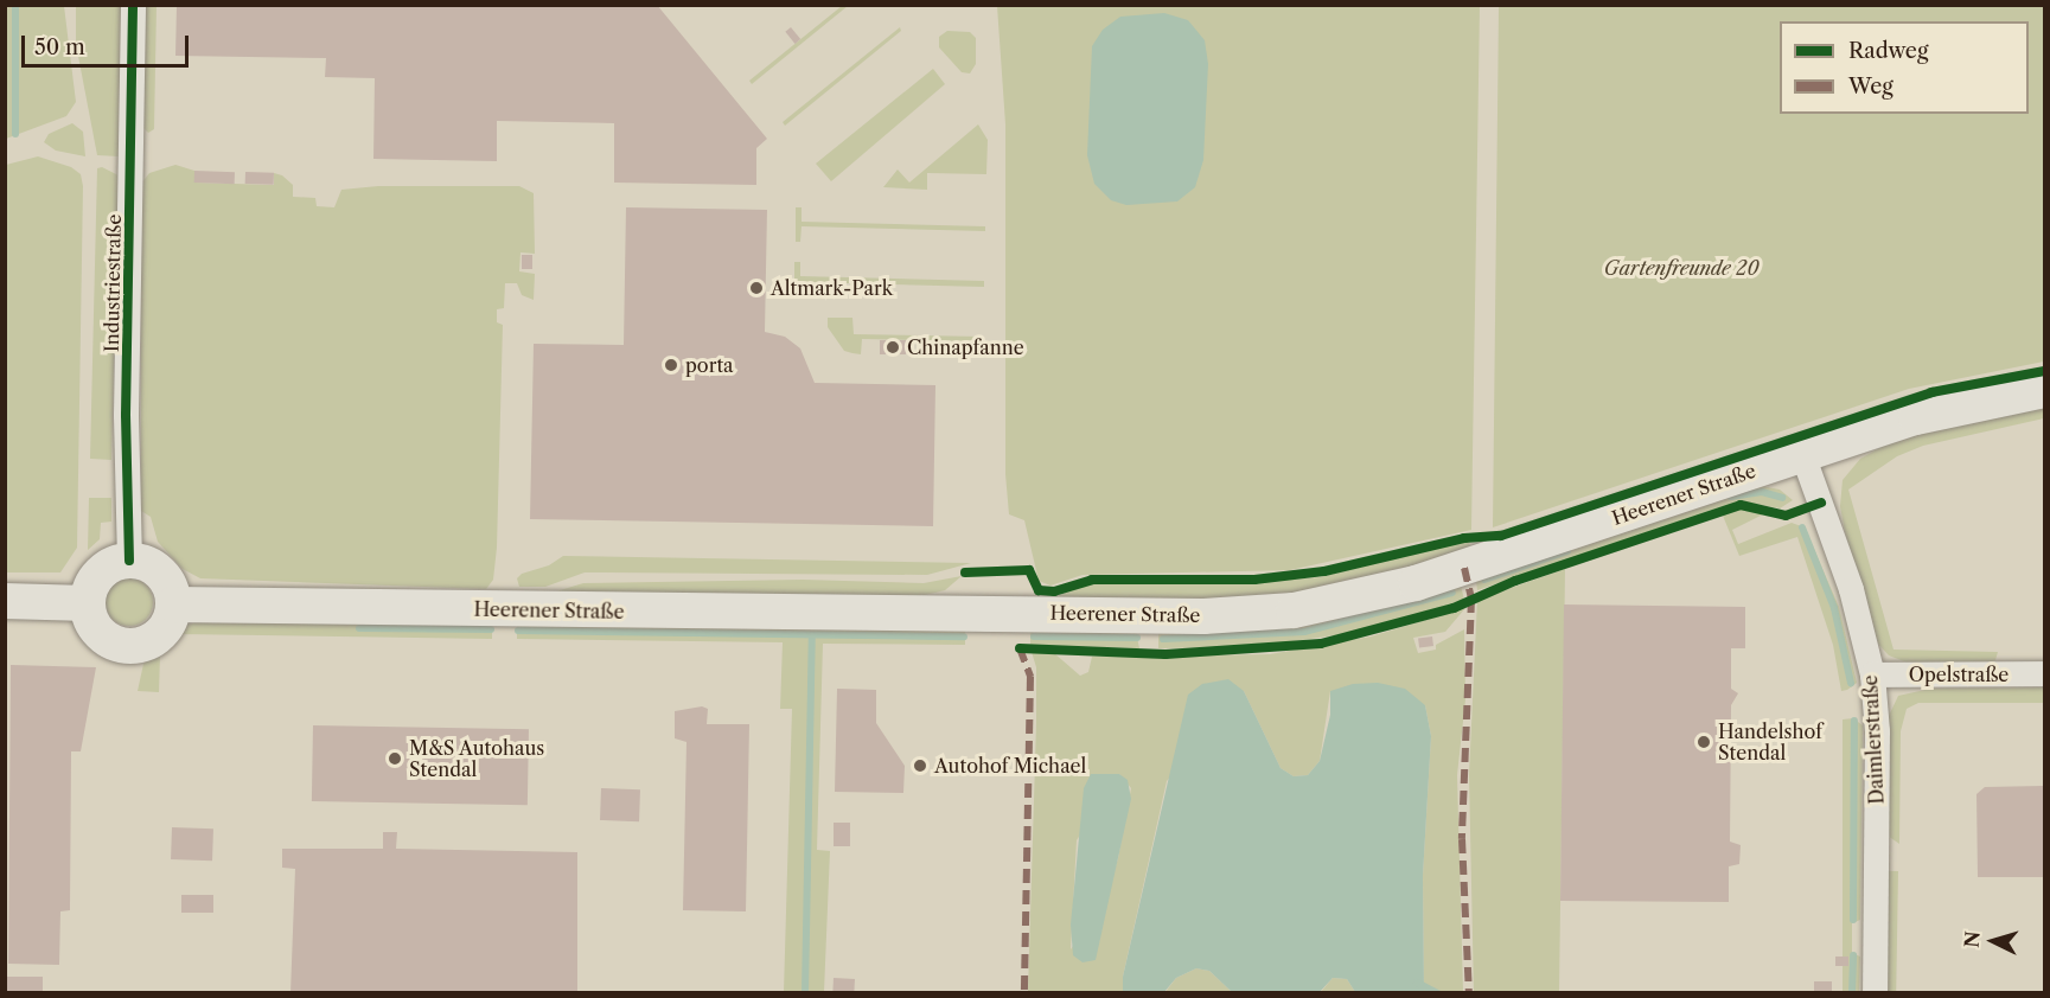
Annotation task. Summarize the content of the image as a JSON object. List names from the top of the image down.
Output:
{
  "streets": {
    "main road": ["Heerener Straße"],
    "street": ["Industriestraße", "Opelstraße", "Daimlerstraße"]
  },
  "crossings": [
    ["Industriestraße", "Heerener Straße"],
    ["Heerener Straße", "Daimlerstraße"],
    ["Opelstraße", "Daimlerstraße"]
  ],
  "parks": ["Gartenfreunde 20"],
  "places": [
    "Altmark-Park",
    "Chinapfanne",
    "porta",
    "Handelshof Stendal",
    "M&S Autohaus Stendal",
    "Autohof Michael"
  ],
  "legend": ["Radweg", "Weg"],
  "scale_bar": "50 m",
  "north": "left"
}
